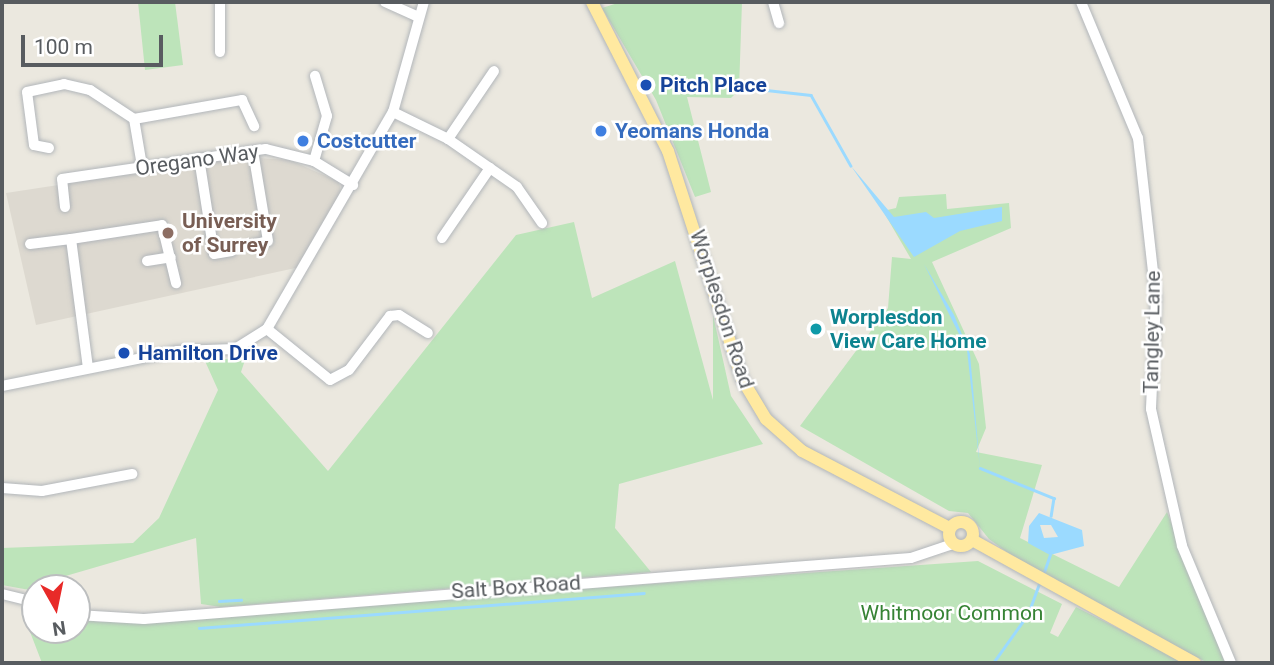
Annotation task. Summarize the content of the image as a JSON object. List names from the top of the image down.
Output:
{
  "streets": {
    "main road": ["Worplesdon Road"],
    "street": ["Oregano Way", "Tangley Lane", "Salt Box Road"]
  },
  "parks": ["Whitmoor Common"],
  "places": [
    "Pitch Place",
    "Yeomans Honda",
    "Costcutter",
    "University of Surrey",
    "Worplesdon View Care Home",
    "Hamilton Drive"
  ],
  "scale_bar": "100 m",
  "north": "bottom"
}
